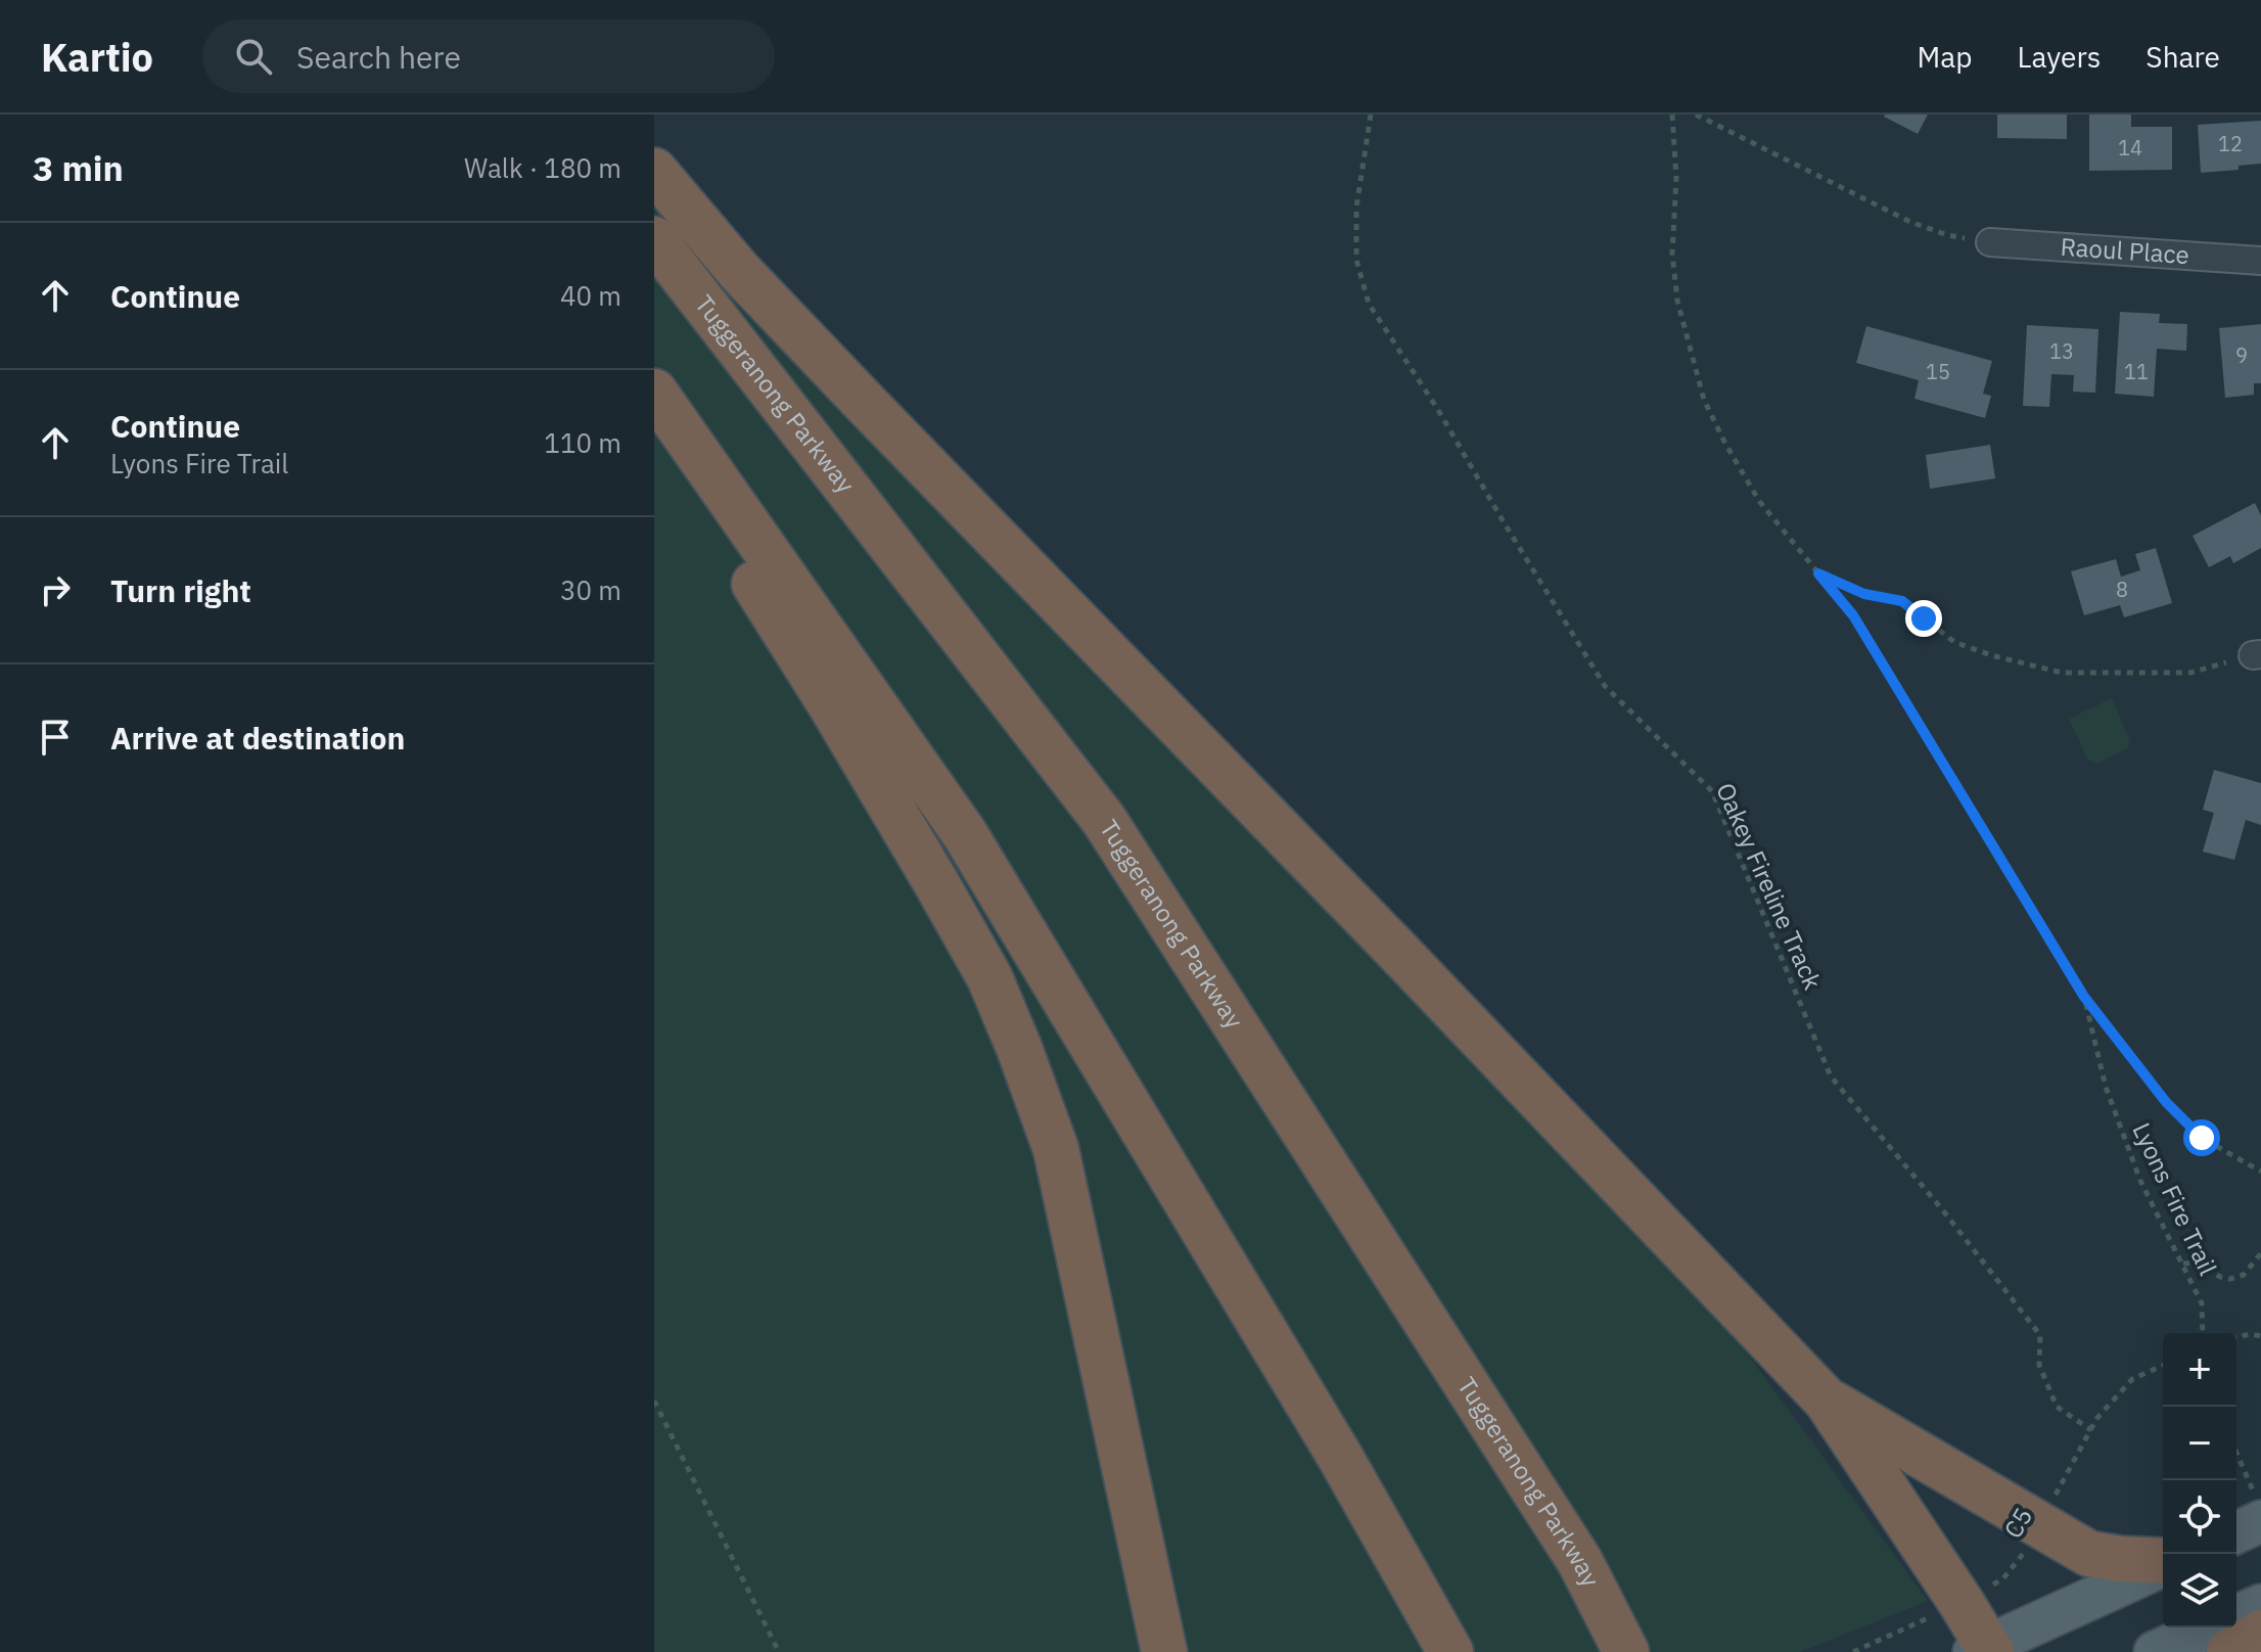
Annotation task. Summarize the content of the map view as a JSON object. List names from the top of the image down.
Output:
{
  "streets": {
    "highway": ["Tuggeranong Parkway"],
    "street": ["Raoul Place"],
    "path": ["Oakey Fireline Track", "Lyons Fire Trail", "C5"]
  },
  "crossings": [
    ["Oakey Fireline Track", "C5"]
  ],
  "house_numbers": [
    "12",
    "14",
    "13",
    "9",
    "15",
    "11",
    "8"
  ],
  "page": {
    "header": "Kartio",
    "search": "Search here",
    "nav": ["Map", "Layers", "Share"],
    "heading": ["3 min", "Walk · 180 m"],
    "list": [
      ["Continue", "40 m"],
      ["Continue", "Lyons Fire Trail", "110 m"],
      ["Turn right", "30 m"],
      "Arrive at destination"
    ],
    "map_buttons": ["+", "−"]
  }
}
